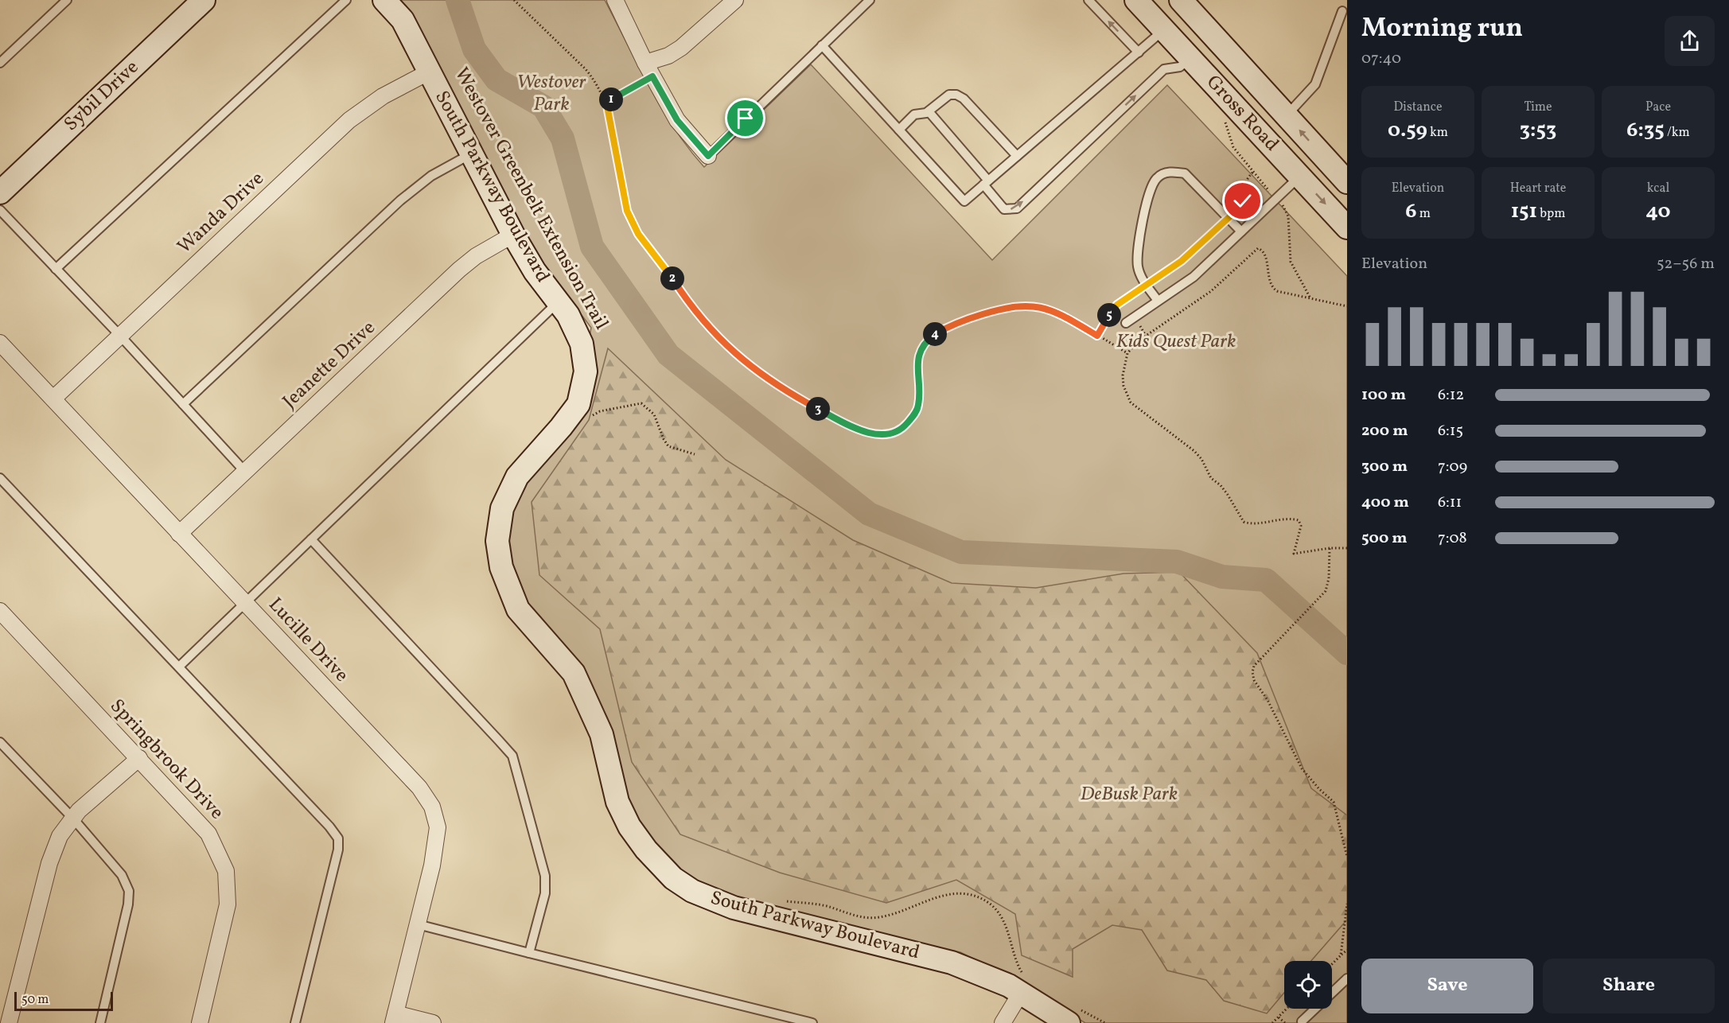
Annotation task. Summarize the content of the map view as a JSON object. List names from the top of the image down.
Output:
{
  "streets": {
    "street": [
      "Sybil Drive",
      "Gross Road",
      "South Parkway Boulevard",
      "Wanda Drive",
      "Jeanette Drive",
      "Lucille Drive",
      "Springbrook Drive"
    ]
  },
  "crossings": [
    ["South Parkway Boulevard", "Wanda Drive"],
    ["South Parkway Boulevard", "Jeanette Drive"],
    ["Wanda Drive", "Lucille Drive"],
    ["Jeanette Drive", "Lucille Drive"]
  ],
  "parks": ["Westover Park", "Kids Quest Park", "DeBusk Park"],
  "scale_bar": "50 m",
  "page": {
    "heading": ["Morning run", "07:40"],
    "stats": [
      ["Distance", "0.59 km"],
      ["Time", "3:53"],
      ["Pace", "6:35 /km"],
      ["Elevation", "6 m"],
      ["Heart rate", "151 bpm"],
      ["kcal", "40"]
    ],
    "pins": [
      "1",
      "2",
      "5",
      "4",
      "3"
    ],
    "chart": ["Elevation", "52–56 m"],
    "list": [
      {
        "name": "100 m",
        "note": "6:12"
      },
      {
        "name": "200 m",
        "note": "6:15"
      },
      {
        "name": "300 m",
        "note": "7:09"
      },
      {
        "name": "400 m",
        "note": "6:11"
      },
      {
        "name": "500 m",
        "note": "7:08"
      }
    ],
    "buttons": ["Save", "Share"],
    "scale": "50 m"
  }
}
